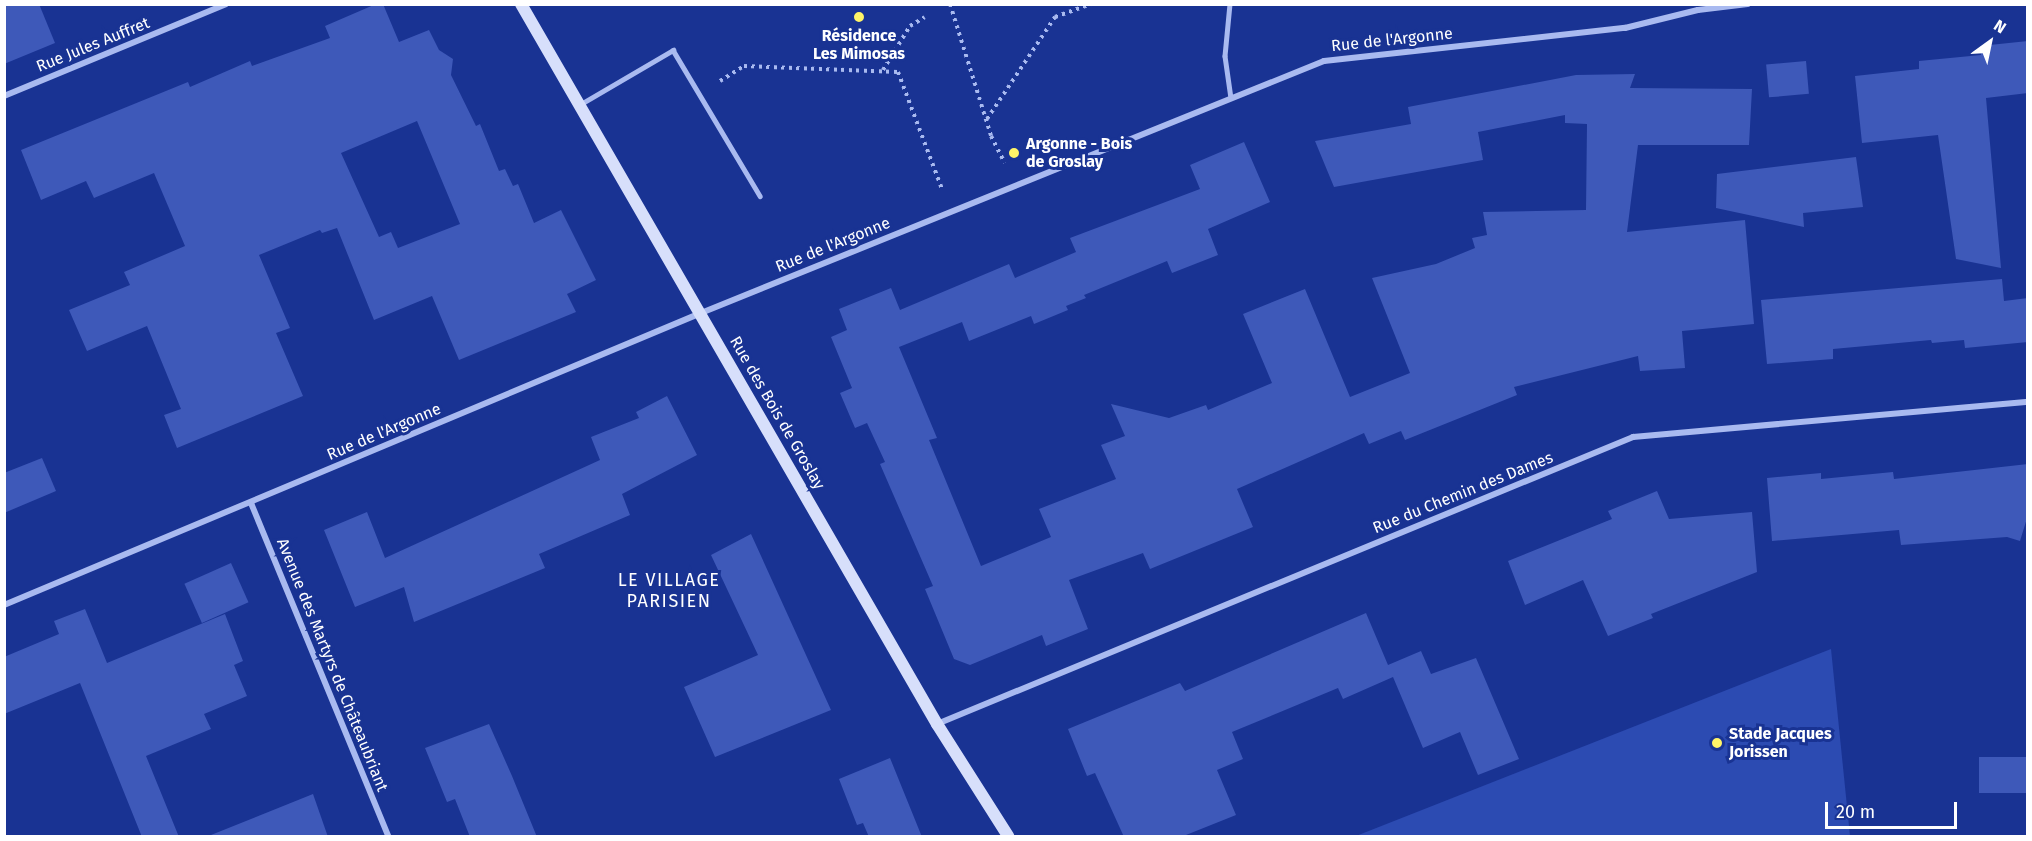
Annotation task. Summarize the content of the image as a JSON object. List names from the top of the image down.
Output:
{
  "streets": {
    "street": [
      "Rue de l'Argonne",
      "Rue Jules Auffret",
      "Rue des Bois de Groslay",
      "Rue du Chemin des Dames",
      "Avenue des Martyrs de Châteaubriant"
    ]
  },
  "crossings": [
    ["Rue de l'Argonne", "Rue des Bois de Groslay"],
    ["Rue de l'Argonne", "Avenue des Martyrs de Châteaubriant"],
    ["Rue des Bois de Groslay", "Rue du Chemin des Dames"]
  ],
  "districts": ["LE VILLAGE PARISIEN"],
  "places": ["Résidence Les Mimosas", "Argonne - Bois de Groslay", "Stade Jacques Jorissen"],
  "scale_bar": "20 m",
  "north": "top right"
}
